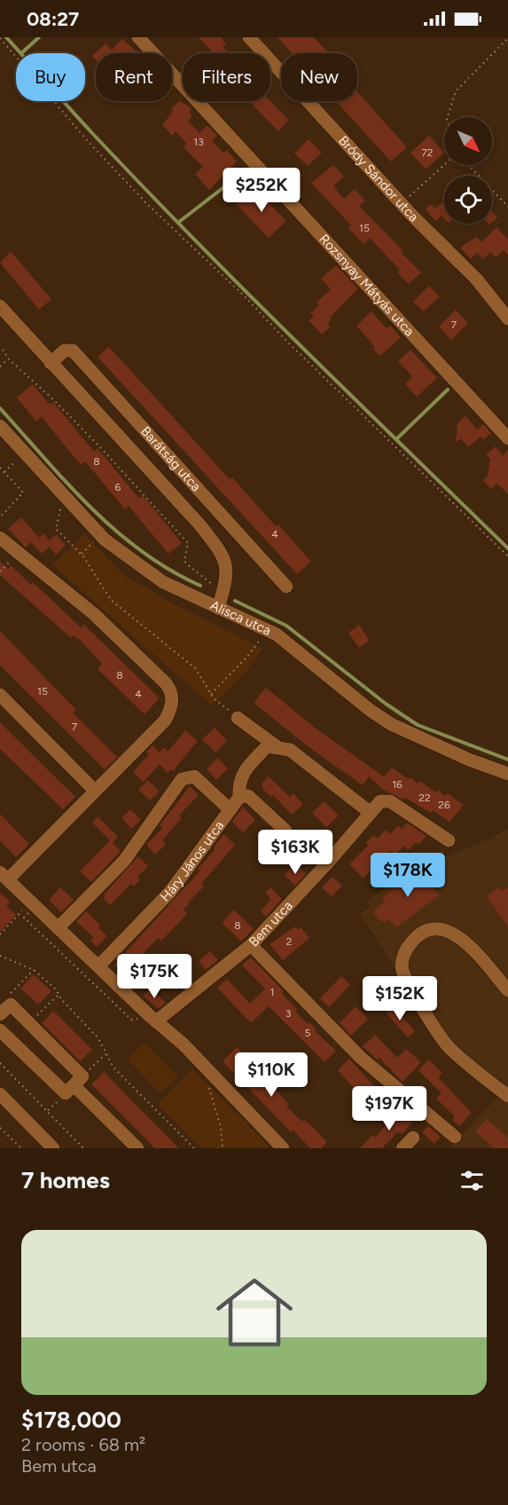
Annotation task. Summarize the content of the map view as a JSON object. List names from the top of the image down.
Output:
{
  "streets": {
    "street": [
      "Bródy Sándor utca",
      "Rozsnyay Mátyás utca",
      "Barátság utca",
      "Alisca utca",
      "Háry János utca",
      "Bem utca"
    ]
  },
  "crossings": [
    ["Barátság utca", "Alisca utca"]
  ],
  "house_numbers": [
    "13",
    "72",
    "15",
    "7",
    "8",
    "6",
    "4",
    "8",
    "15",
    "4",
    "7",
    "16",
    "22",
    "26",
    "8",
    "2",
    "1",
    "3",
    "5"
  ],
  "north": "bottom right",
  "page": {
    "status": "08:27",
    "chip": [
      "Buy",
      "Rent",
      "Filters",
      "New"
    ],
    "price": [
      "$252K",
      "$163K",
      "$178K",
      "$175K",
      "$152K",
      "$110K",
      "$197K"
    ],
    "heading": "7 homes",
    "list": [
      {
        "name": "$178,000",
        "note": "2 rooms · 68 m² · Bem utca"
      }
    ]
  }
}
